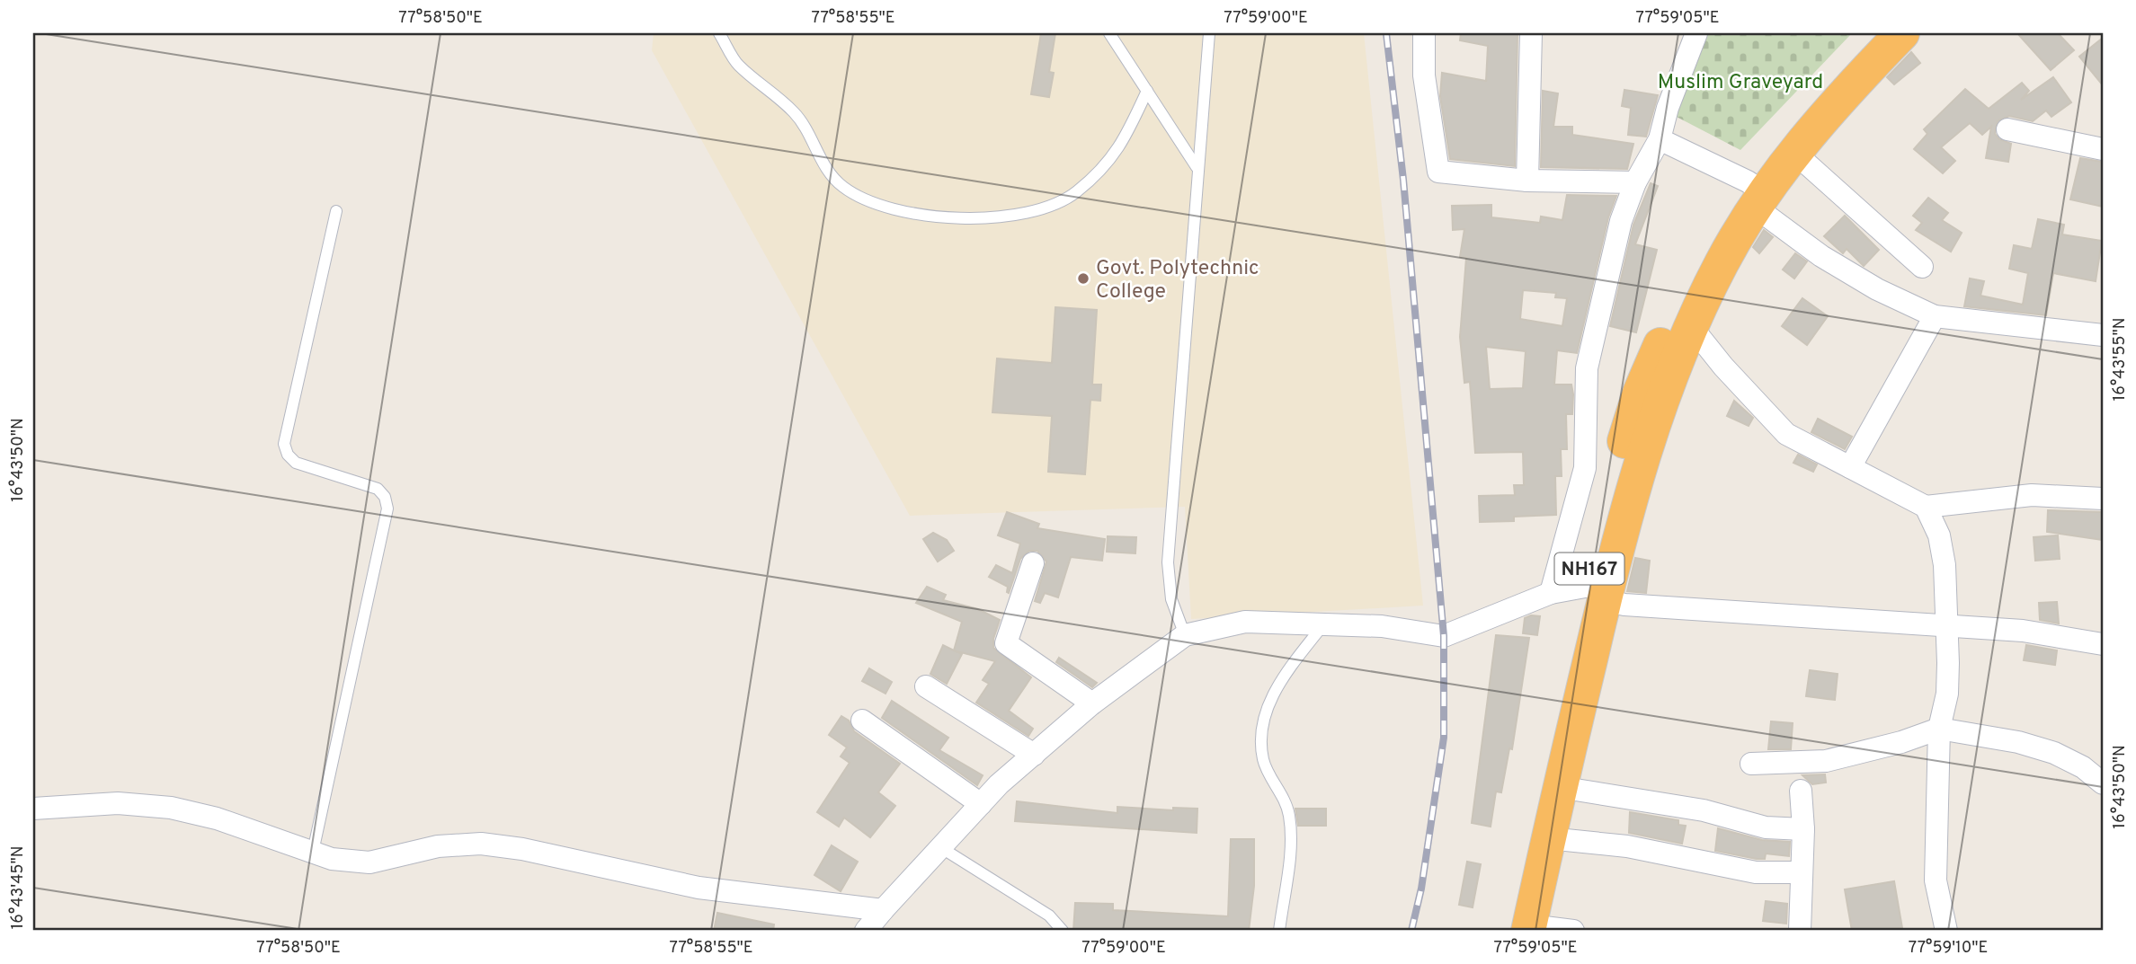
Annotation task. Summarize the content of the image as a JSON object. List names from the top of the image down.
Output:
{
  "streets": {
    "highway": ["NH167"]
  },
  "parks": ["Muslim Graveyard"],
  "places": ["Govt. Polytechnic College"],
  "coordinates": [
    "77°58'50\"E",
    "77°58'55\"E",
    "77°59'00\"E",
    "77°59'05\"E",
    "16°43'55\"N",
    "16°43'50\"N",
    "16°43'45\"N",
    "77°59'10\"E"
  ]
}
